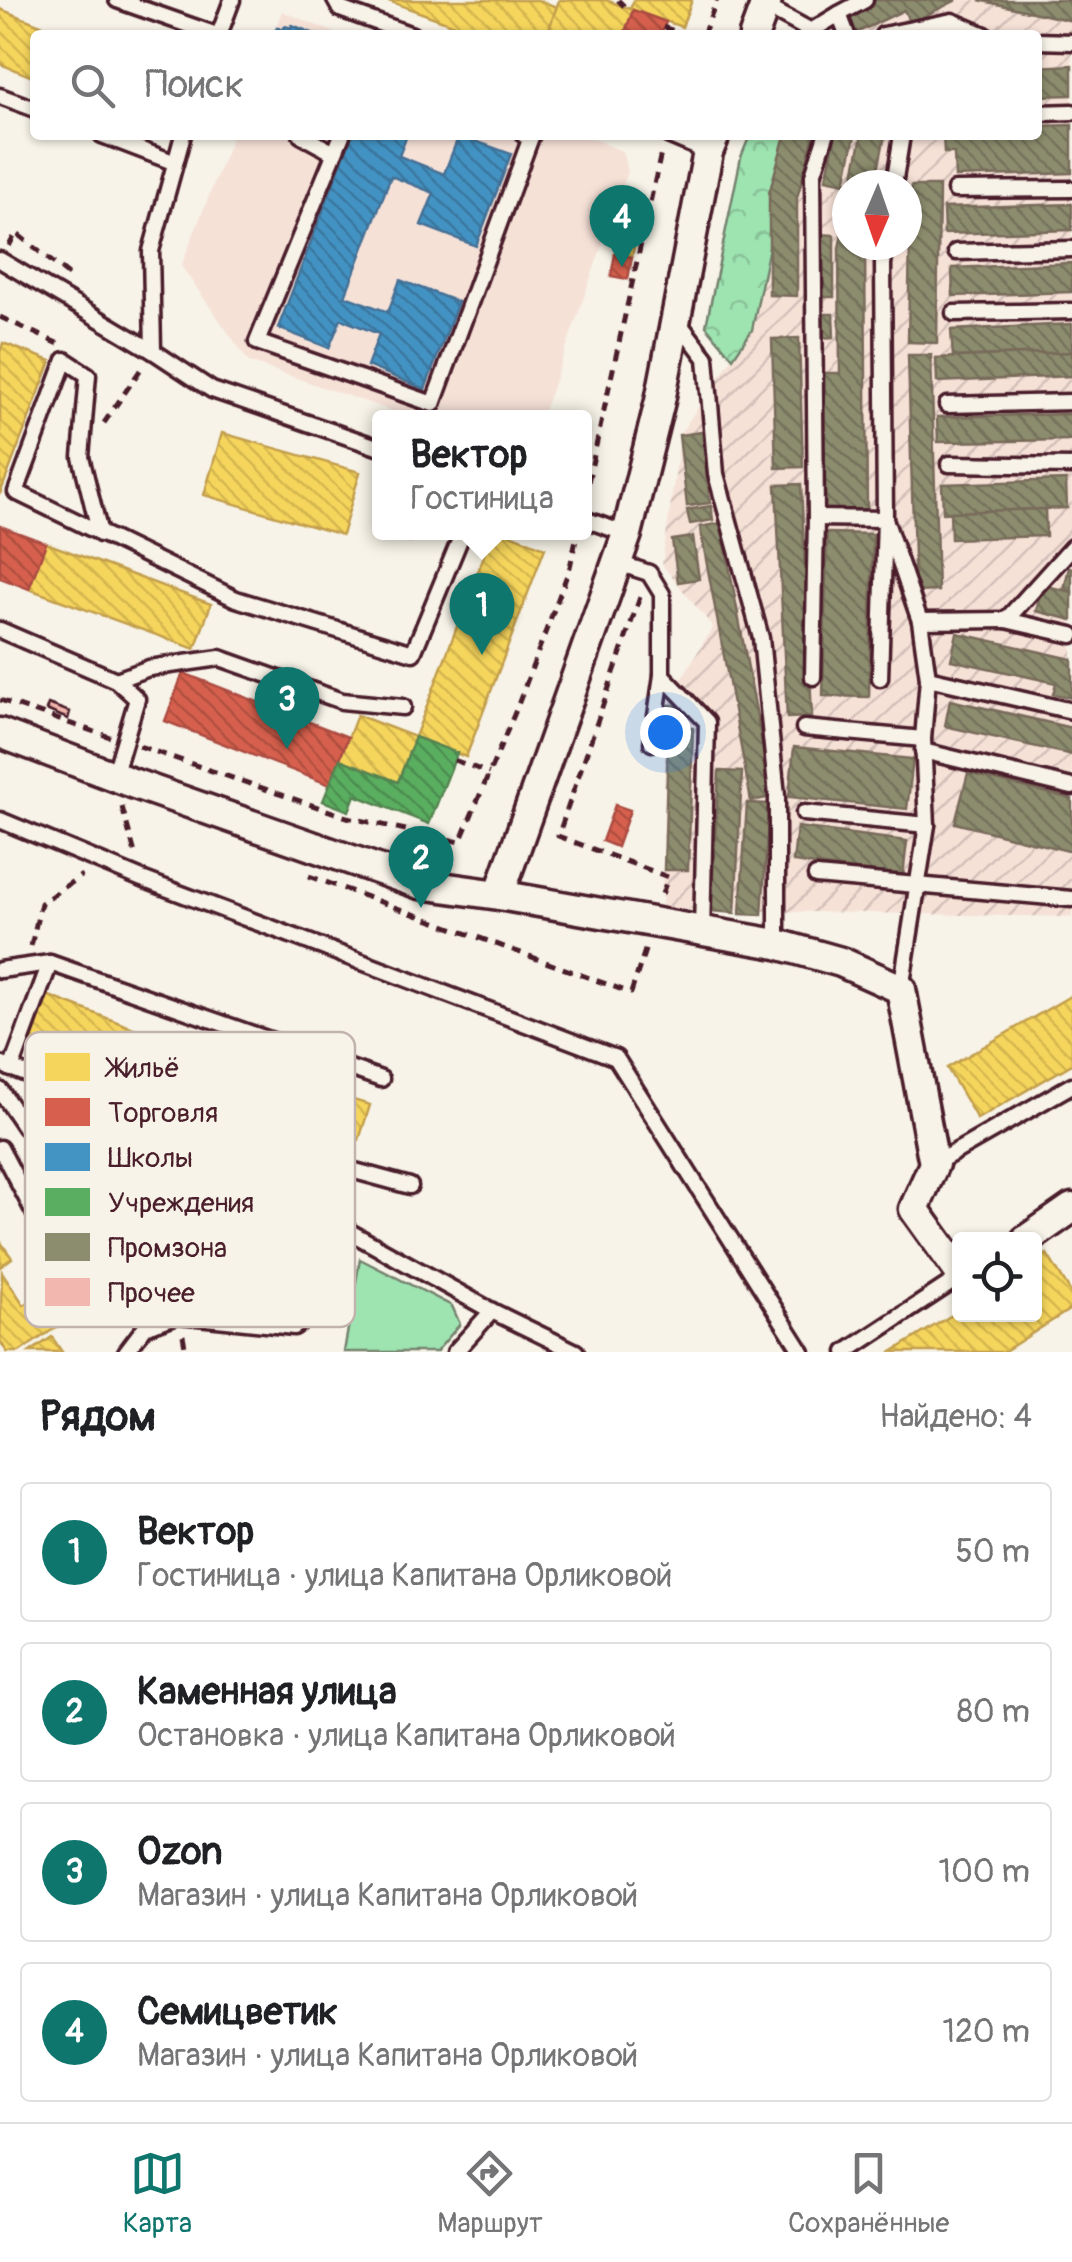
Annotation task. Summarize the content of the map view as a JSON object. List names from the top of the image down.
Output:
{
  "legend": [
    "Жильё",
    "Торговля",
    "Школы",
    "Учреждения",
    "Промзона",
    "Прочее"
  ],
  "north": "bottom",
  "page": {
    "search": "Поиск",
    "pins": [
      "4",
      "1",
      "3",
      "2"
    ],
    "popup": ["Вектор", "Гостиница"],
    "heading": ["Рядом", "Найдено: 4"],
    "list": [
      {
        "mark": "1",
        "name": "Вектор",
        "note": "Гостиница · улица Капитана Орликовой",
        "value": "50 m"
      },
      {
        "mark": "2",
        "name": "Каменная улица",
        "note": "Остановка · улица Капитана Орликовой",
        "value": "80 m"
      },
      {
        "mark": "3",
        "name": "Ozon",
        "note": "Магазин · улица Капитана Орликовой",
        "value": "100 m"
      },
      {
        "mark": "4",
        "name": "Семицветик",
        "note": "Магазин · улица Капитана Орликовой",
        "value": "120 m"
      }
    ],
    "nav": ["Карта", "Маршрут", "Сохранённые"]
  }
}
